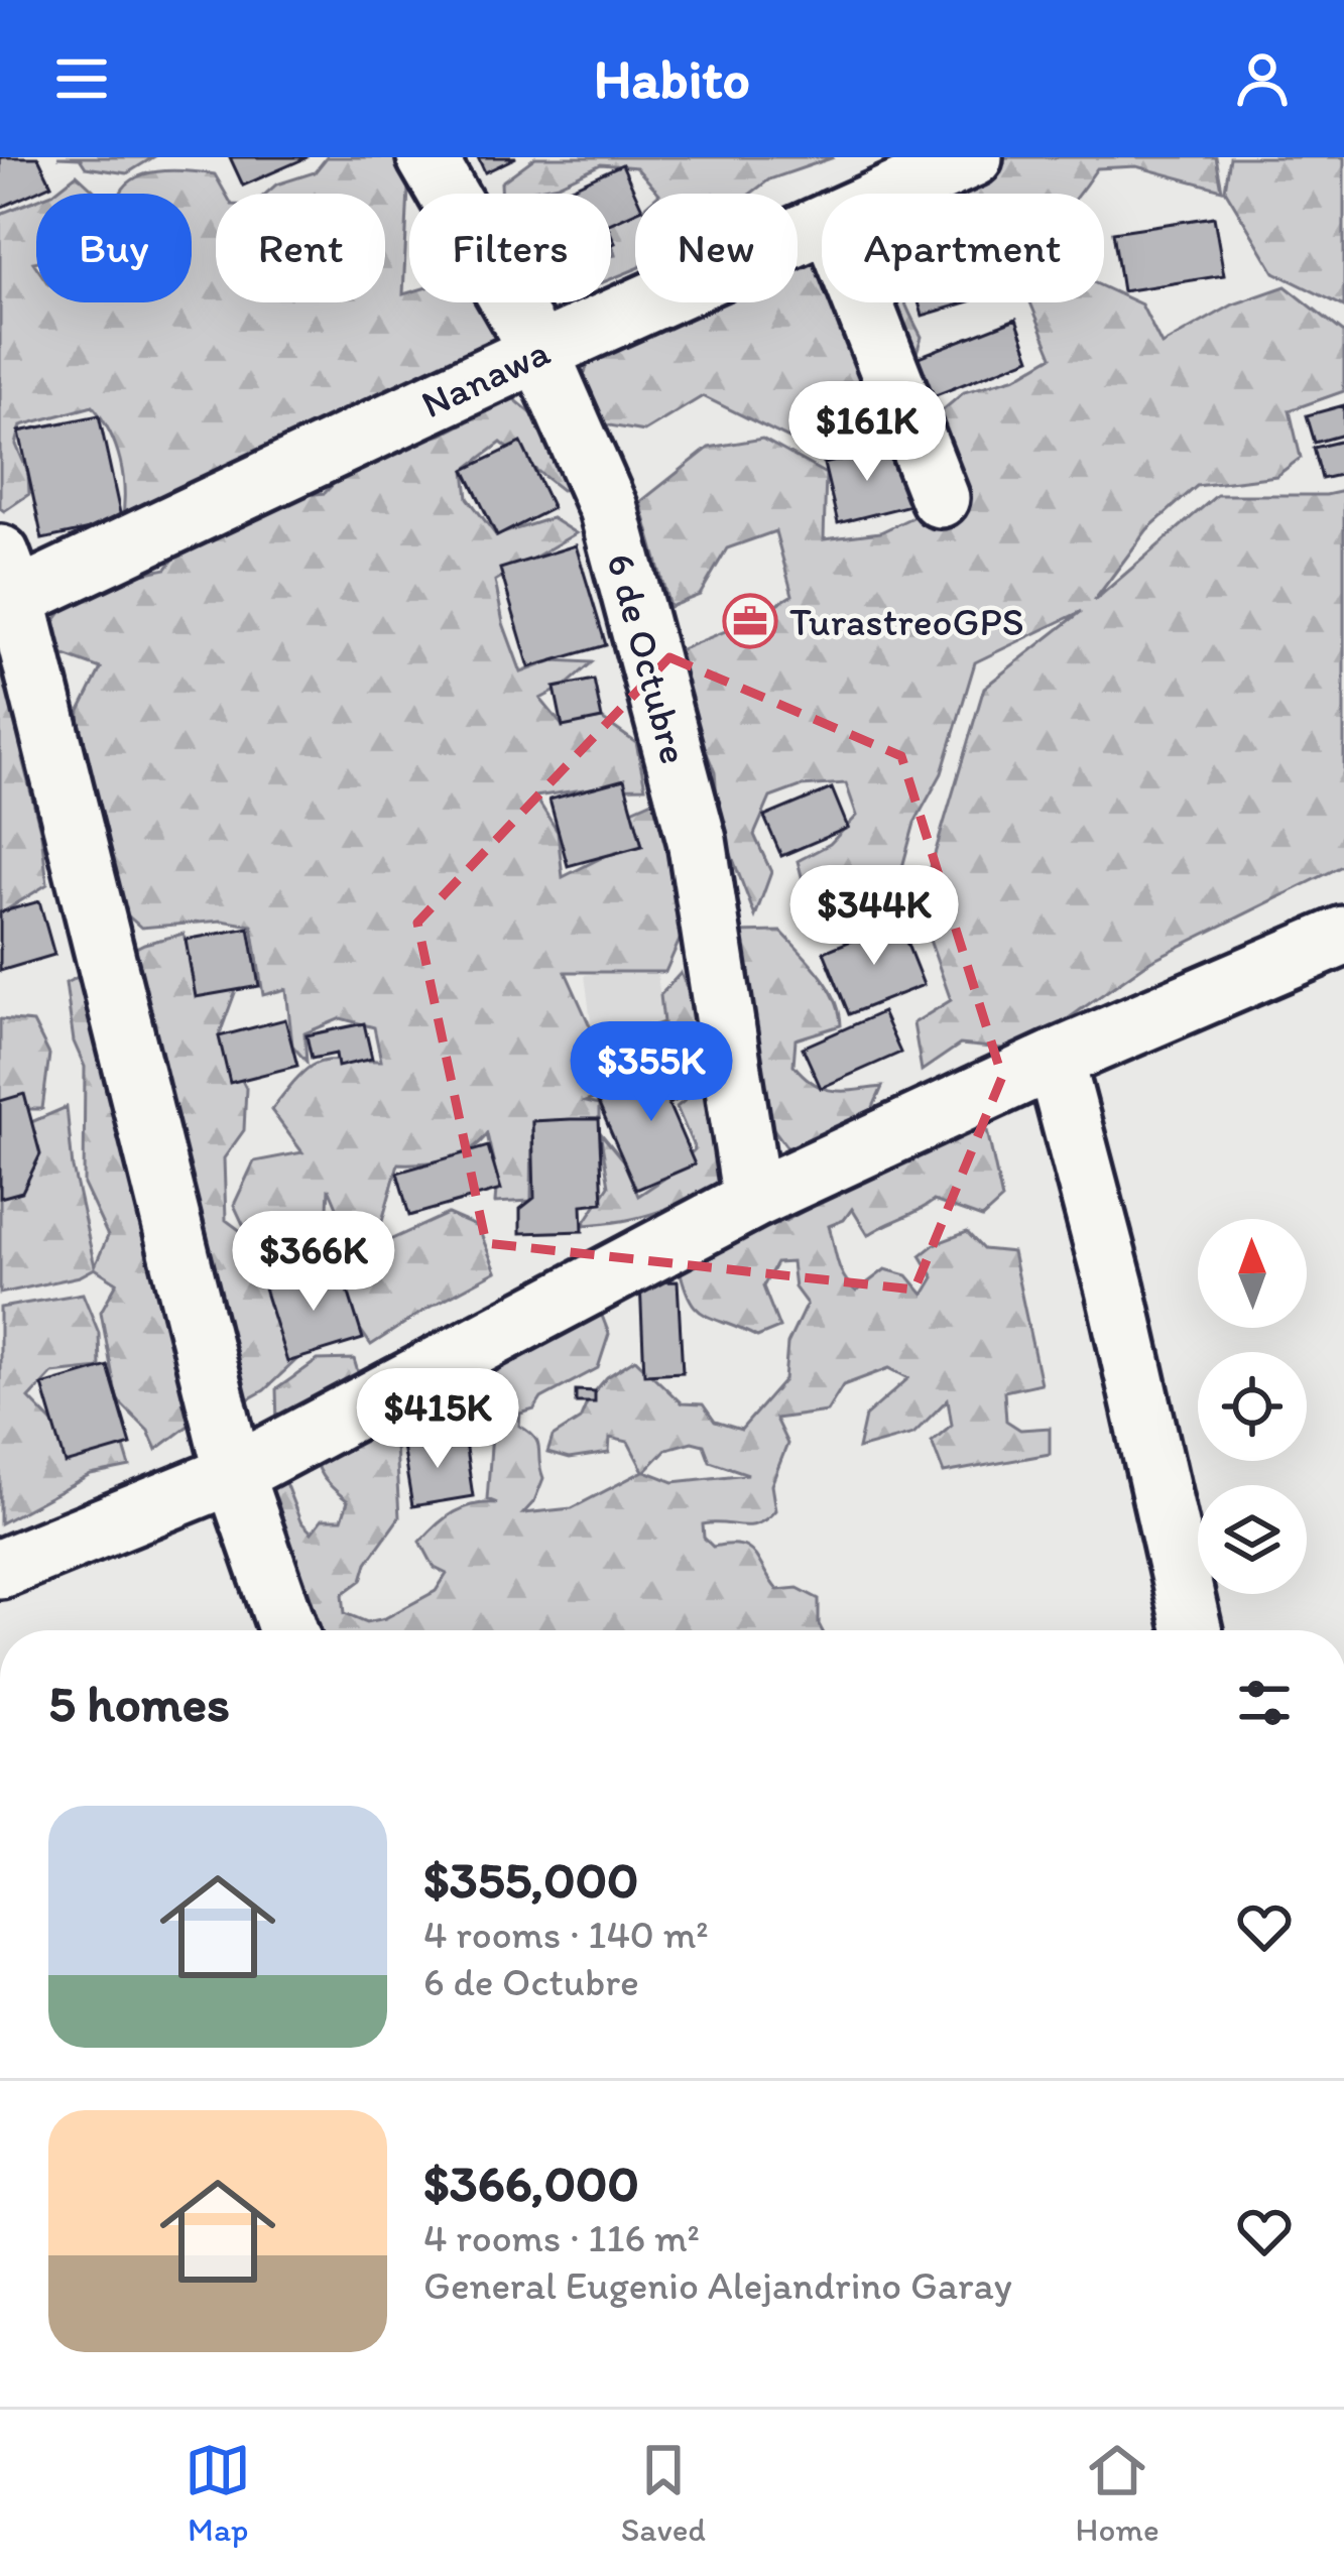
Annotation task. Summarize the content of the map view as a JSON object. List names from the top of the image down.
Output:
{
  "streets": {
    "street": ["Nanawa", "6 de Octubre"]
  },
  "crossings": [
    ["Nanawa", "6 de Octubre"]
  ],
  "places": {
    "office": ["TurastreoGPS"]
  },
  "north": "top",
  "page": {
    "header": "Habito",
    "chip": [
      "Buy",
      "Rent",
      "Filters",
      "New",
      "Apartment"
    ],
    "price": [
      "$161K",
      "$344K",
      "$355K",
      "$366K",
      "$415K"
    ],
    "heading": "5 homes",
    "list": [
      {
        "name": "$355,000",
        "note": "4 rooms · 140 m² · 6 de Octubre"
      },
      {
        "name": "$366,000",
        "note": "4 rooms · 116 m² · General Eugenio Alejandrino Garay"
      }
    ],
    "tabs": ["Map", "Saved", "Home"]
  }
}
